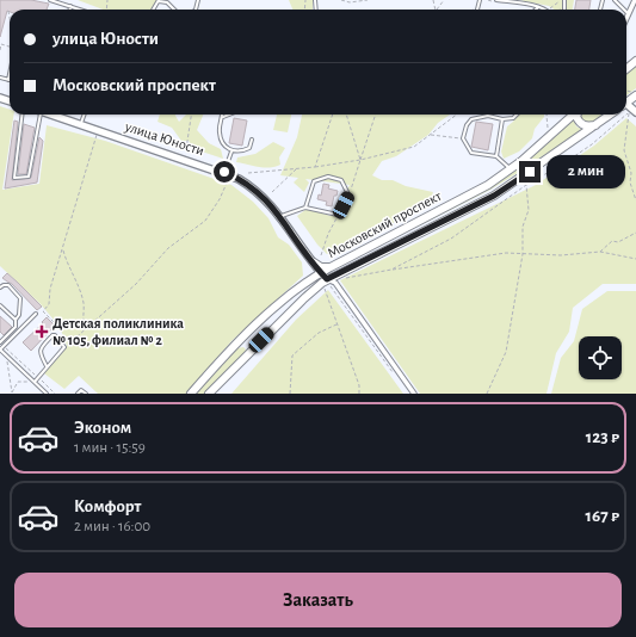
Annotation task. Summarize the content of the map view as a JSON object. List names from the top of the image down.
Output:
{
  "streets": {
    "main road": ["Московский проспект"],
    "street": ["улица Юности"]
  },
  "crossings": [
    ["улица Юности", "Московский проспект"]
  ],
  "places": {
    "health": ["Детская поликлиника № 105, филиал № 2"]
  },
  "page": {
    "banner": ["улица Юности", "Московский проспект"],
    "bubble": "2 мин",
    "list": [
      {
        "name": "Эконом",
        "note": "1 мин · 15:59",
        "value": "123 ₽"
      },
      {
        "name": "Комфорт",
        "note": "2 мин · 16:00",
        "value": "167 ₽"
      }
    ],
    "buttons": "Заказать"
  }
}
